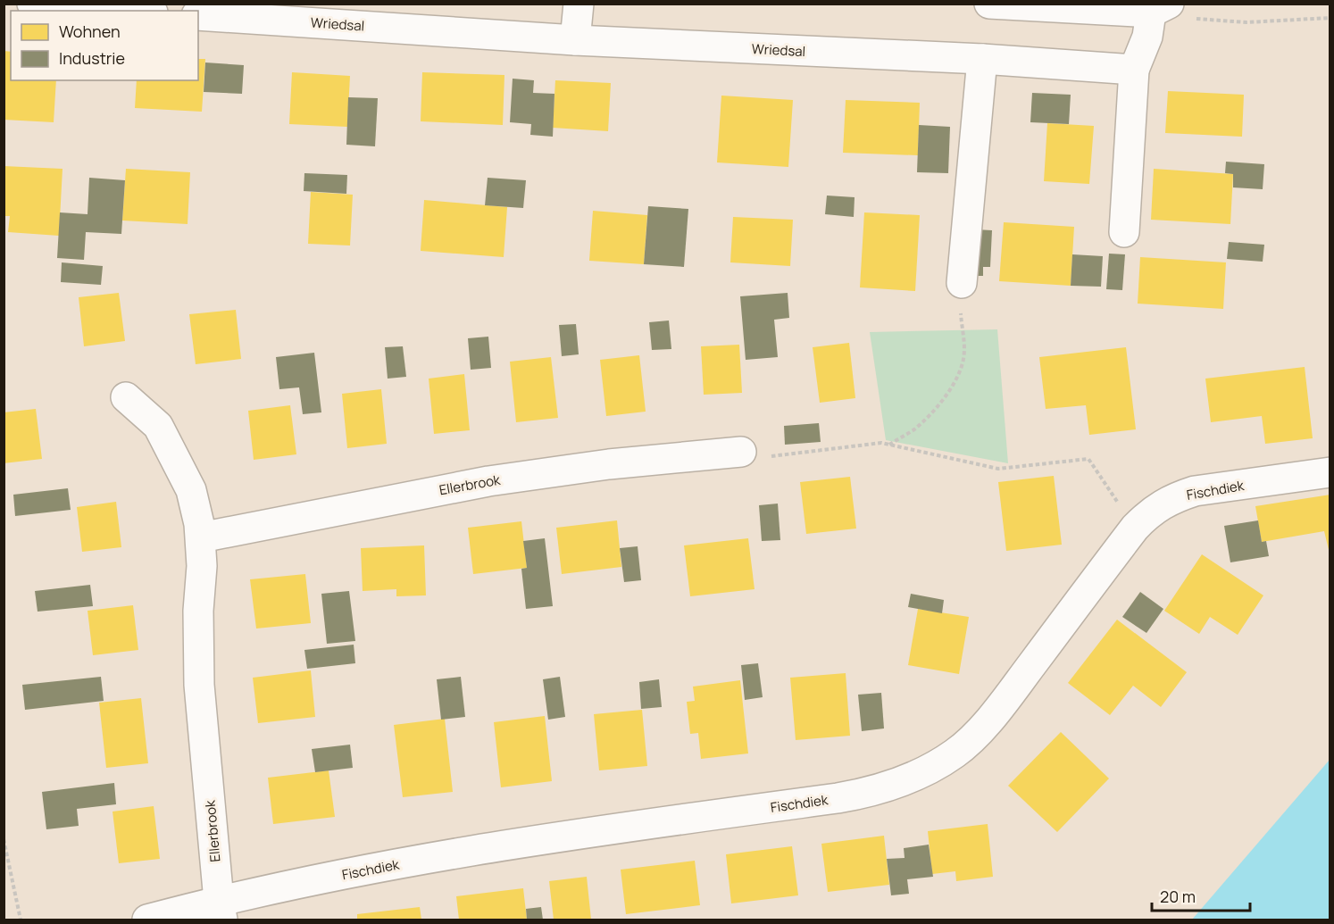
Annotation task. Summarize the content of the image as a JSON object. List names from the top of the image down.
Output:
{
  "streets": {
    "street": ["Wriedsal", "Ellerbrook", "Fischdiek"]
  },
  "crossings": [
    ["Ellerbrook", "Fischdiek"]
  ],
  "legend": ["Wohnen", "Industrie"],
  "scale_bar": "20 m"
}
